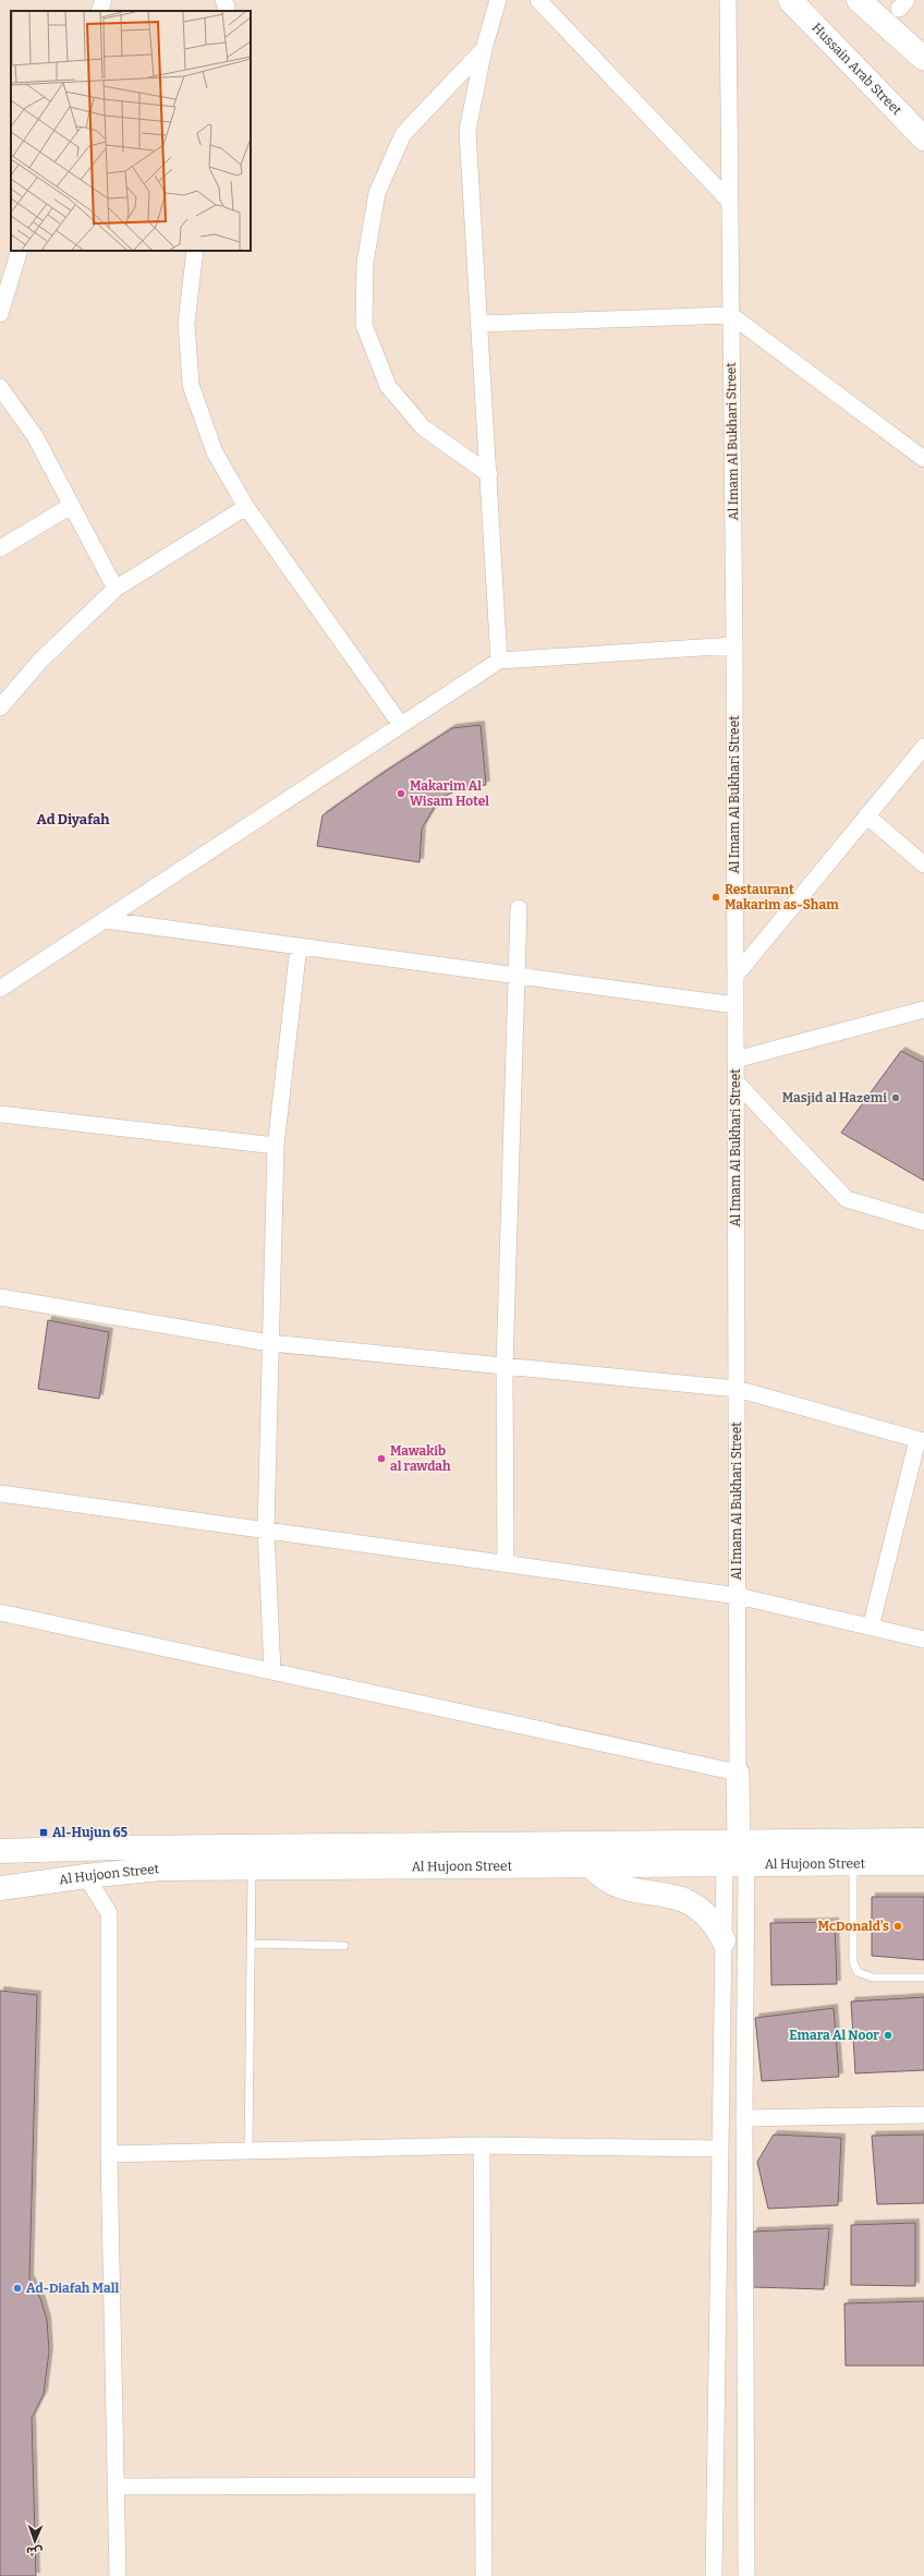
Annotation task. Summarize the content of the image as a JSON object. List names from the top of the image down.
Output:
{
  "streets": {
    "main road": ["Hussain Arab Street", "Al Hujoon Street"],
    "street": ["Al Imam Al Bukhari Street"]
  },
  "districts": ["Ad Diyafah"],
  "places": {
    "other": [
      "Makarim Al Wisam Hotel",
      "Restaurant Makarim as-Sham",
      "Masjid al Hazemi",
      "Mawakib al rawdah",
      "McDonald's",
      "Emara Al Noor",
      "Ad-Diafah Mall"
    ],
    "transit": ["Al-Hujun 65"]
  },
  "north": "bottom"
}
